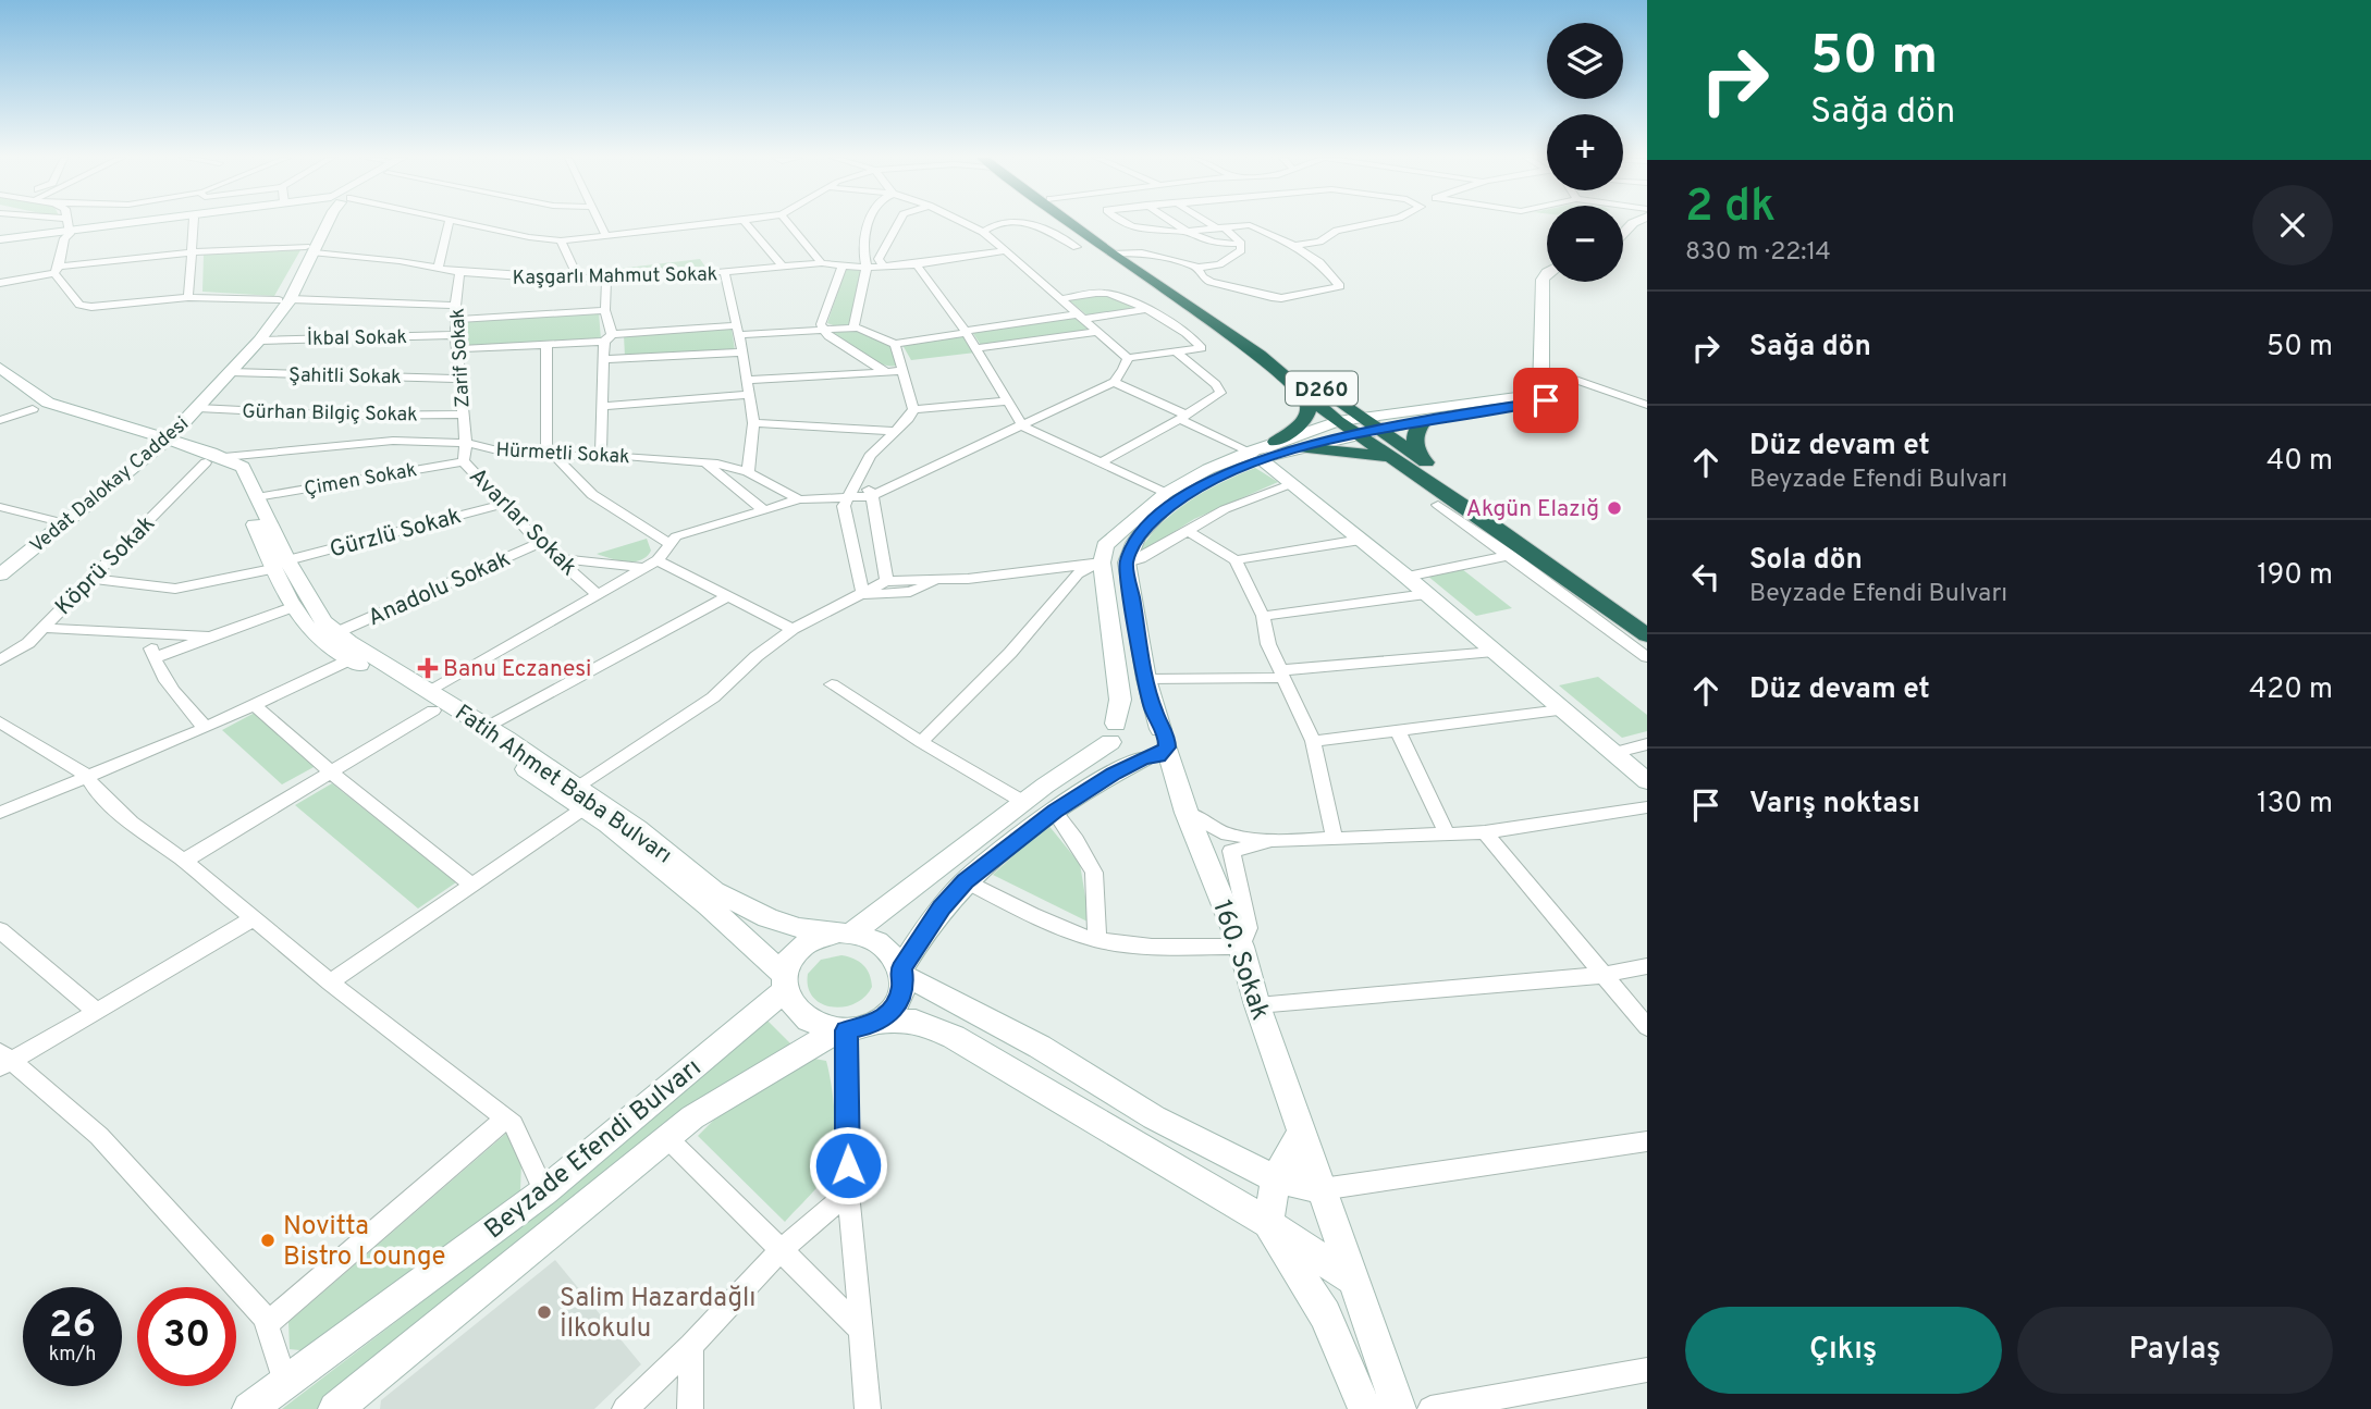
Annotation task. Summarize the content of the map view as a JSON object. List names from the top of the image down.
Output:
{
  "streets": {
    "highway": ["D260"],
    "main road": [
      "Vedat Dalokay Caddesi",
      "Fatih Ahmet Baba Bulvarı",
      "160. Sokak",
      "Beyzade Efendi Bulvarı"
    ],
    "street": [
      "Kaşgarlı Mahmut Sokak",
      "İkbal Sokak",
      "Zarif Sokak",
      "Şahitli Sokak",
      "Gürhan Bilgiç Sokak",
      "Hürmetli Sokak",
      "Çimen Sokak",
      "Avarlar Sokak",
      "Gürzlü Sokak",
      "Köprü Sokak",
      "Anadolu Sokak"
    ]
  },
  "crossings": [
    ["Kaşgarlı Mahmut Sokak", "Zarif Sokak"],
    ["Kaşgarlı Mahmut Sokak", "Vedat Dalokay Caddesi"],
    ["İkbal Sokak", "Zarif Sokak"],
    ["İkbal Sokak", "Vedat Dalokay Caddesi"],
    ["Zarif Sokak", "Şahitli Sokak"],
    ["Zarif Sokak", "Gürhan Bilgiç Sokak"],
    ["Zarif Sokak", "Hürmetli Sokak"],
    ["Zarif Sokak", "Avarlar Sokak"],
    ["Şahitli Sokak", "Vedat Dalokay Caddesi"],
    ["Gürhan Bilgiç Sokak", "Vedat Dalokay Caddesi"],
    ["Hürmetli Sokak", "Avarlar Sokak"],
    ["Hürmetli Sokak", "Köprü Sokak"],
    ["Hürmetli Sokak", "Fatih Ahmet Baba Bulvarı"],
    ["Çimen Sokak", "Avarlar Sokak"],
    ["Çimen Sokak", "Fatih Ahmet Baba Bulvarı"],
    ["Vedat Dalokay Caddesi", "Fatih Ahmet Baba Bulvarı"],
    ["Avarlar Sokak", "Gürzlü Sokak"],
    ["Avarlar Sokak", "Anadolu Sokak"],
    ["Gürzlü Sokak", "Köprü Sokak"],
    ["Gürzlü Sokak", "Fatih Ahmet Baba Bulvarı"],
    ["Köprü Sokak", "Fatih Ahmet Baba Bulvarı"],
    ["Anadolu Sokak", "Fatih Ahmet Baba Bulvarı"],
    ["Fatih Ahmet Baba Bulvarı", "Beyzade Efendi Bulvarı"]
  ],
  "places": {
    "other": ["Akgün Elazığ", "Novitta Bistro Lounge", "Salim Hazardağlı İlkokulu"],
    "health": ["Banu Eczanesi"]
  },
  "page": {
    "turn": ["50 m", "Sağa dön"],
    "map_buttons": ["+", "−"],
    "heading": ["2 dk", "830 m · 22:14"],
    "list": [
      {
        "name": "Sağa dön",
        "value": "50 m"
      },
      {
        "name": "Düz devam et",
        "note": "Beyzade Efendi Bulvarı",
        "value": "40 m"
      },
      {
        "name": "Sola dön",
        "note": "Beyzade Efendi Bulvarı",
        "value": "190 m"
      },
      {
        "name": "Düz devam et",
        "value": "420 m"
      },
      {
        "name": "Varış noktası",
        "value": "130 m"
      }
    ],
    "speed": "26 km/h",
    "limit": "30",
    "buttons": ["Çıkış", "Paylaş"]
  }
}
